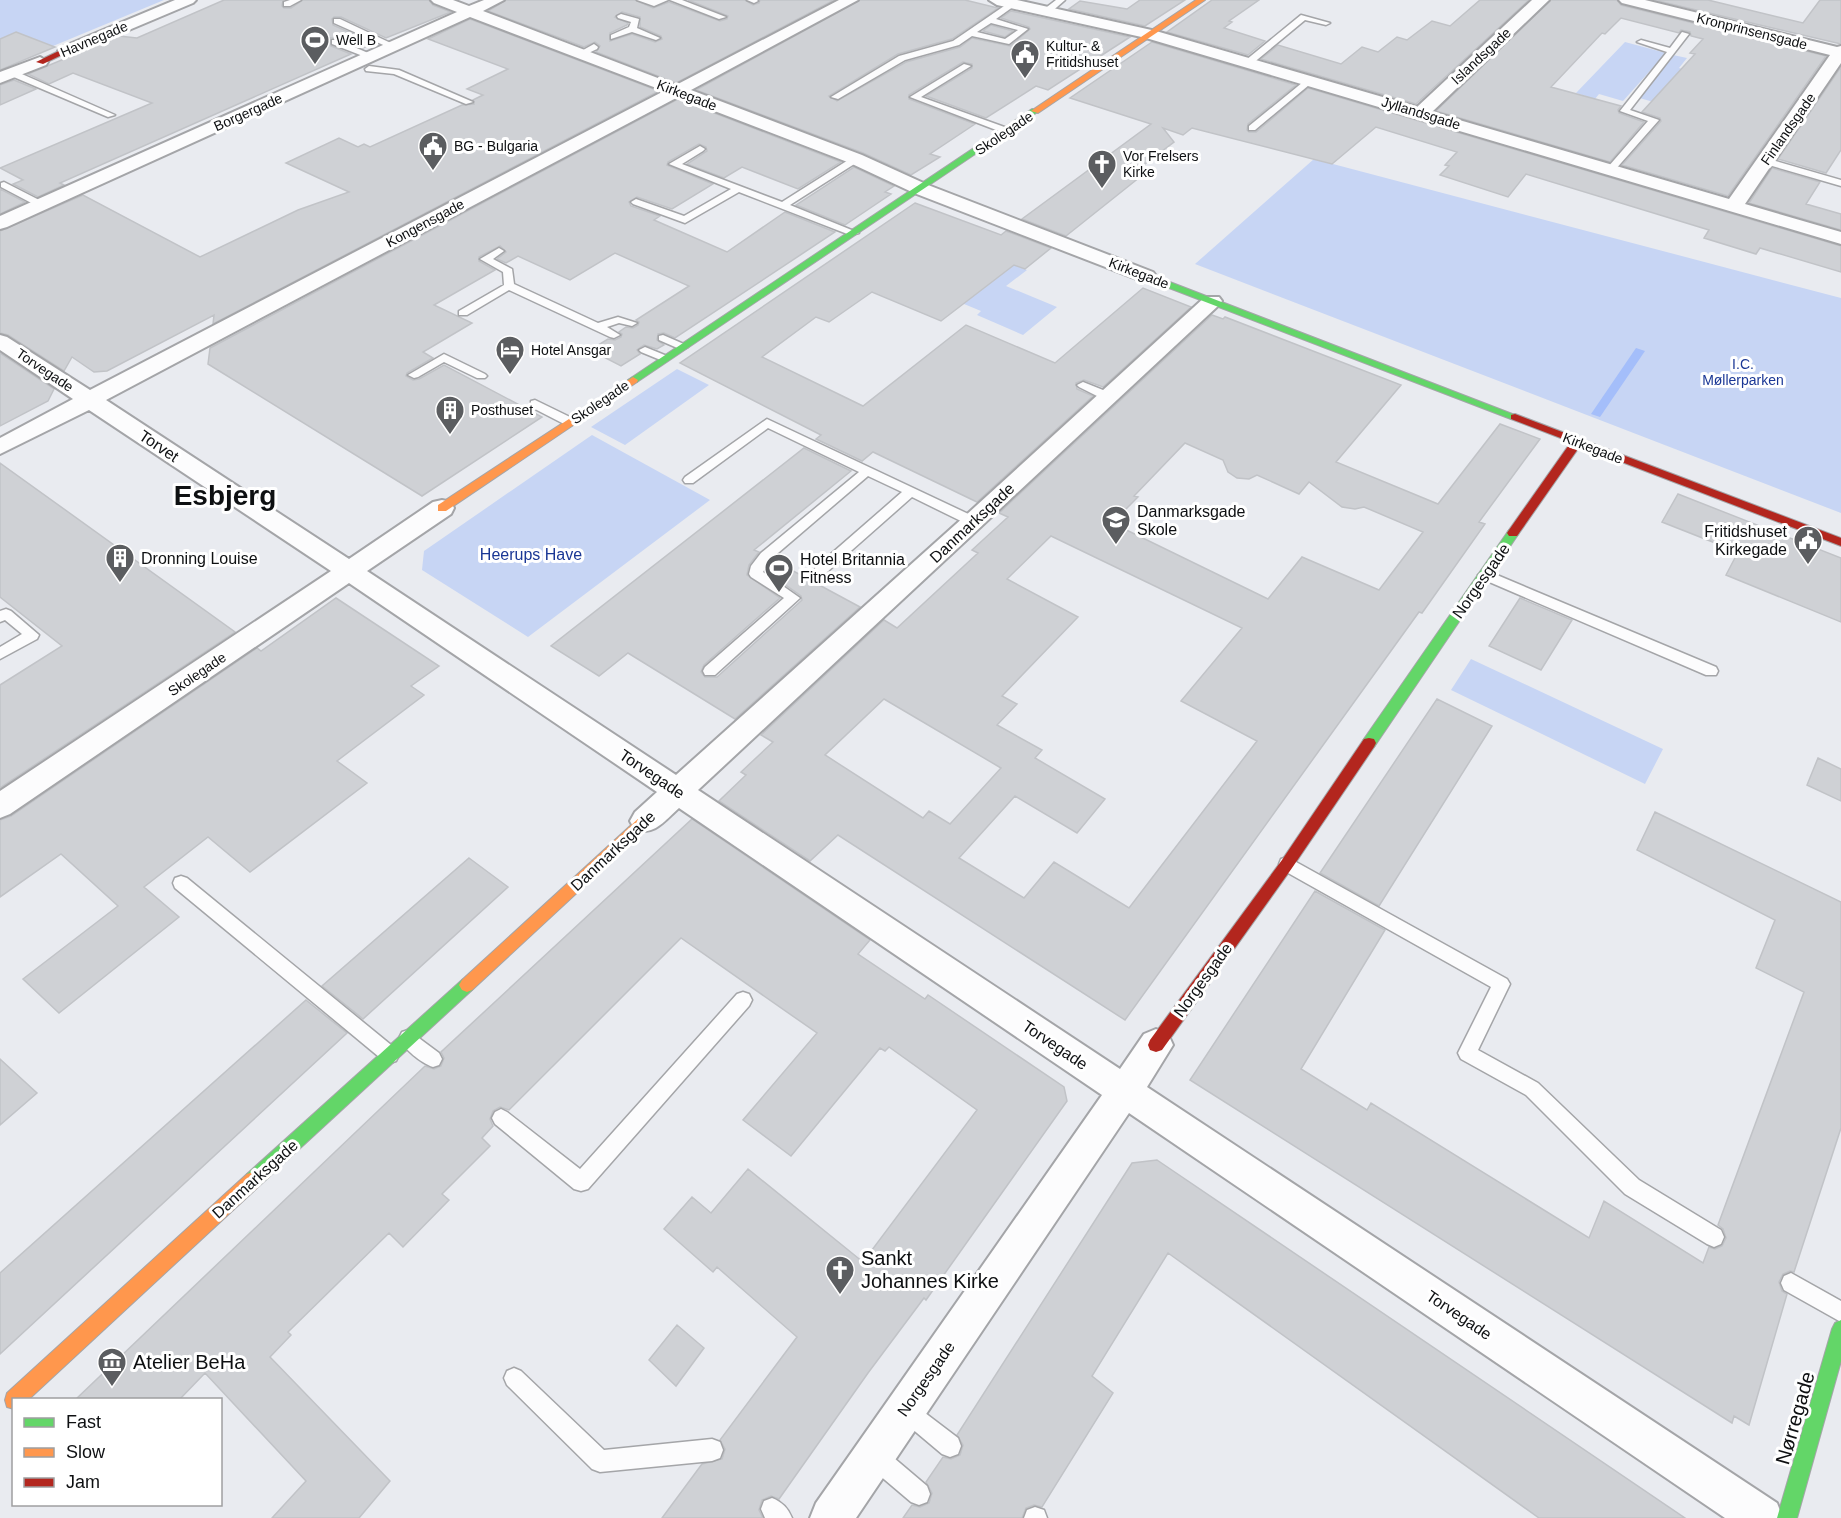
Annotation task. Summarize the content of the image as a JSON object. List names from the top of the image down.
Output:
{
  "streets": {
    "street": [
      "Kronprinsensgade",
      "Havnegade",
      "Islandsgade",
      "Kirkegade",
      "Borgergade",
      "Jyllandsgade",
      "Finlandsgade",
      "Skolegade",
      "Kongensgade",
      "Torvegade",
      "Torvet",
      "Danmarksgade",
      "Norgesgade",
      "Nørregade"
    ]
  },
  "crossings": [
    ["Kronprinsensgade", "Finlandsgade"],
    ["Islandsgade", "Jyllandsgade"],
    ["Kirkegade", "Borgergade"],
    ["Kirkegade", "Skolegade"],
    ["Kirkegade", "Kongensgade"],
    ["Kirkegade", "Danmarksgade"],
    ["Kirkegade", "Norgesgade"],
    ["Jyllandsgade", "Finlandsgade"],
    ["Jyllandsgade", "Skolegade"],
    ["Skolegade", "Torvegade"],
    ["Skolegade", "Torvet"],
    ["Kongensgade", "Torvegade"],
    ["Kongensgade", "Torvet"],
    ["Torvegade", "Torvet"],
    ["Torvegade", "Danmarksgade"],
    ["Torvegade", "Norgesgade"]
  ],
  "districts": ["Esbjerg"],
  "parks": ["I.C. Møllerparken", "Heerups Have"],
  "places": {
    "sports": ["Well B", "Hotel Britannia Fitness"],
    "public building": ["Kultur- & Fritidshuset", "BG - Bulgaria", "Fritidshuset Kirkegade"],
    "church": ["Vor Frelsers Kirke", "Sankt Johannes Kirke"],
    "hotel": ["Hotel Ansgar"],
    "building": ["Posthuset", "Dronning Louise"],
    "school or university": ["Danmarksgade Skole"],
    "museum": ["Atelier BeHa"]
  },
  "legend": ["Fast", "Slow", "Jam"]
}
